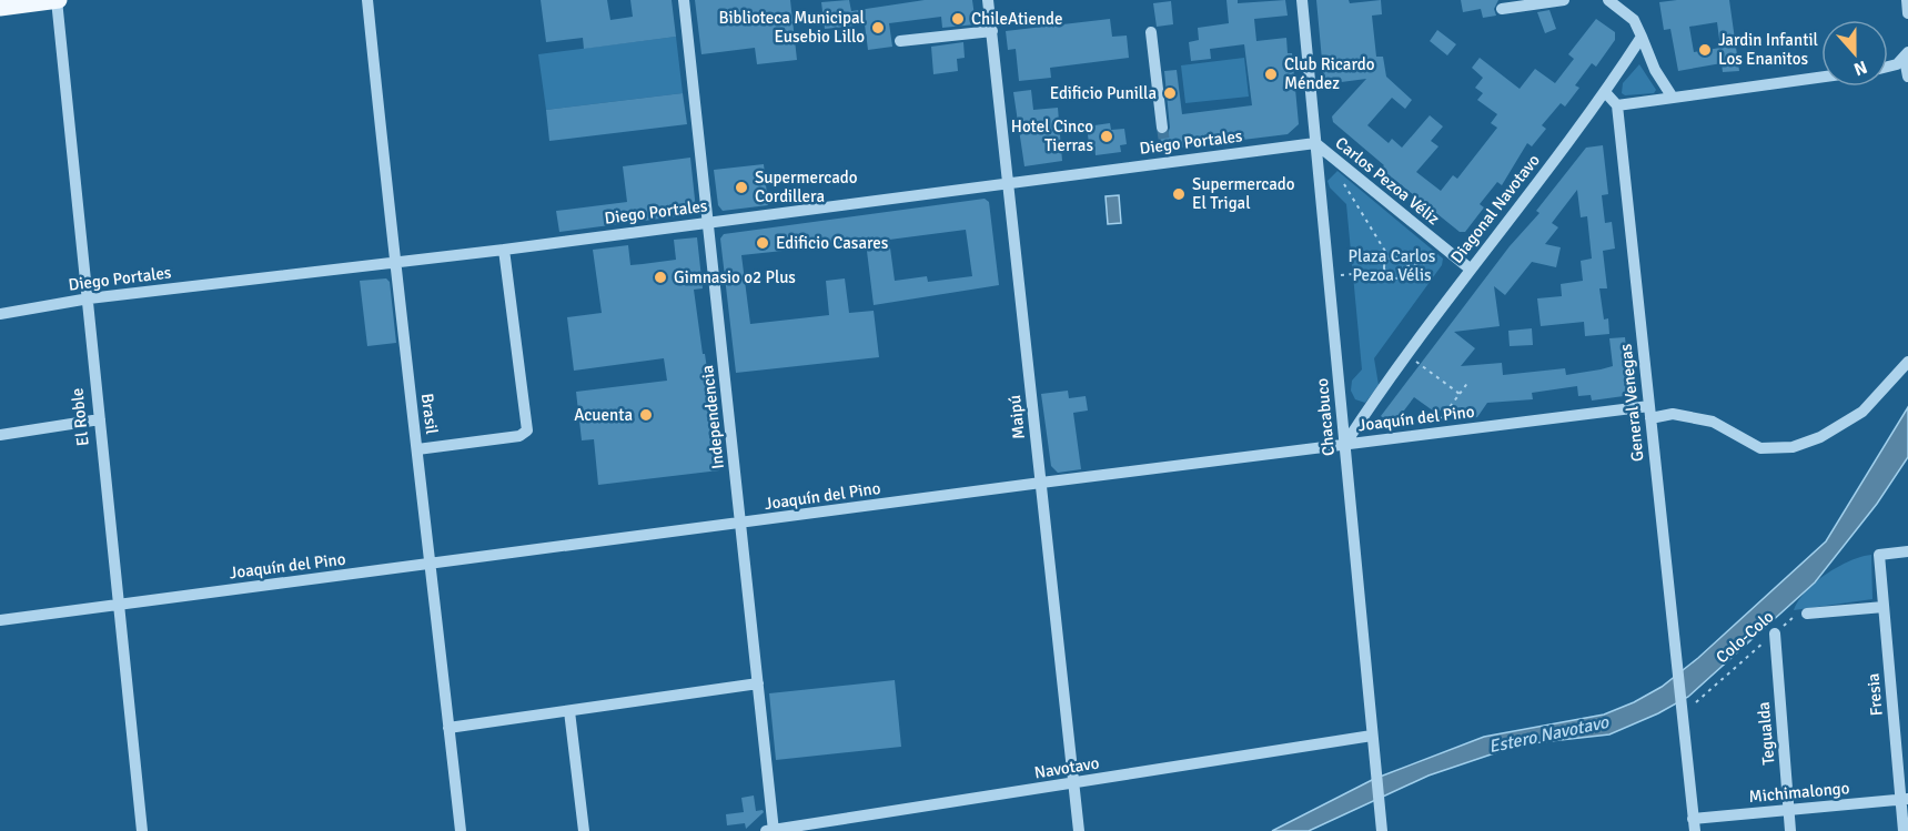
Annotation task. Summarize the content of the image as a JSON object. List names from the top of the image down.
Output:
{
  "streets": {
    "street": [
      "Diego Portales",
      "Carlos Pezoa Véliz",
      "Diagonal Navotavo",
      "General Venegas",
      "Brasil",
      "El Roble",
      "Independencia",
      "Maipú",
      "Chacabuco",
      "Joaquín del Pino",
      "Fresia",
      "Tegualda",
      "Navotavo",
      "Michimalongo"
    ],
    "path": ["Colo-Colo"]
  },
  "crossings": [
    ["Diego Portales", "Carlos Pezoa Véliz"],
    ["Diego Portales", "Brasil"],
    ["Diego Portales", "El Roble"],
    ["Diego Portales", "Independencia"],
    ["Diego Portales", "Maipú"],
    ["Diego Portales", "Chacabuco"],
    ["Carlos Pezoa Véliz", "Diagonal Navotavo"],
    ["Carlos Pezoa Véliz", "Chacabuco"],
    ["Diagonal Navotavo", "Chacabuco"],
    ["Diagonal Navotavo", "Joaquín del Pino"],
    ["General Venegas", "Joaquín del Pino"],
    ["General Venegas", "Colo-Colo"],
    ["General Venegas", "Michimalongo"],
    ["Brasil", "Joaquín del Pino"],
    ["El Roble", "Joaquín del Pino"],
    ["Independencia", "Joaquín del Pino"],
    ["Independencia", "Navotavo"],
    ["Maipú", "Joaquín del Pino"],
    ["Maipú", "Navotavo"],
    ["Chacabuco", "Joaquín del Pino"],
    ["Chacabuco", "Navotavo"],
    ["Colo-Colo", "Tegualda"],
    ["Fresia", "Michimalongo"],
    ["Tegualda", "Michimalongo"]
  ],
  "water": ["Estero Navotavo"],
  "parks": ["Plaza Carlos Pezoa Vélis"],
  "places": [
    "ChileAtiende",
    "Biblioteca Municipal Eusebio Lillo",
    "Jardin Infantil Los Enanitos",
    "Club Ricardo Méndez",
    "Edificio Punilla",
    "Hotel Cinco Tierras",
    "Supermercado Cordillera",
    "Supermercado El Trigal",
    "Edificio Casares",
    "Gimnasio o2 Plus",
    "Acuenta"
  ],
  "north": "bottom"
}
